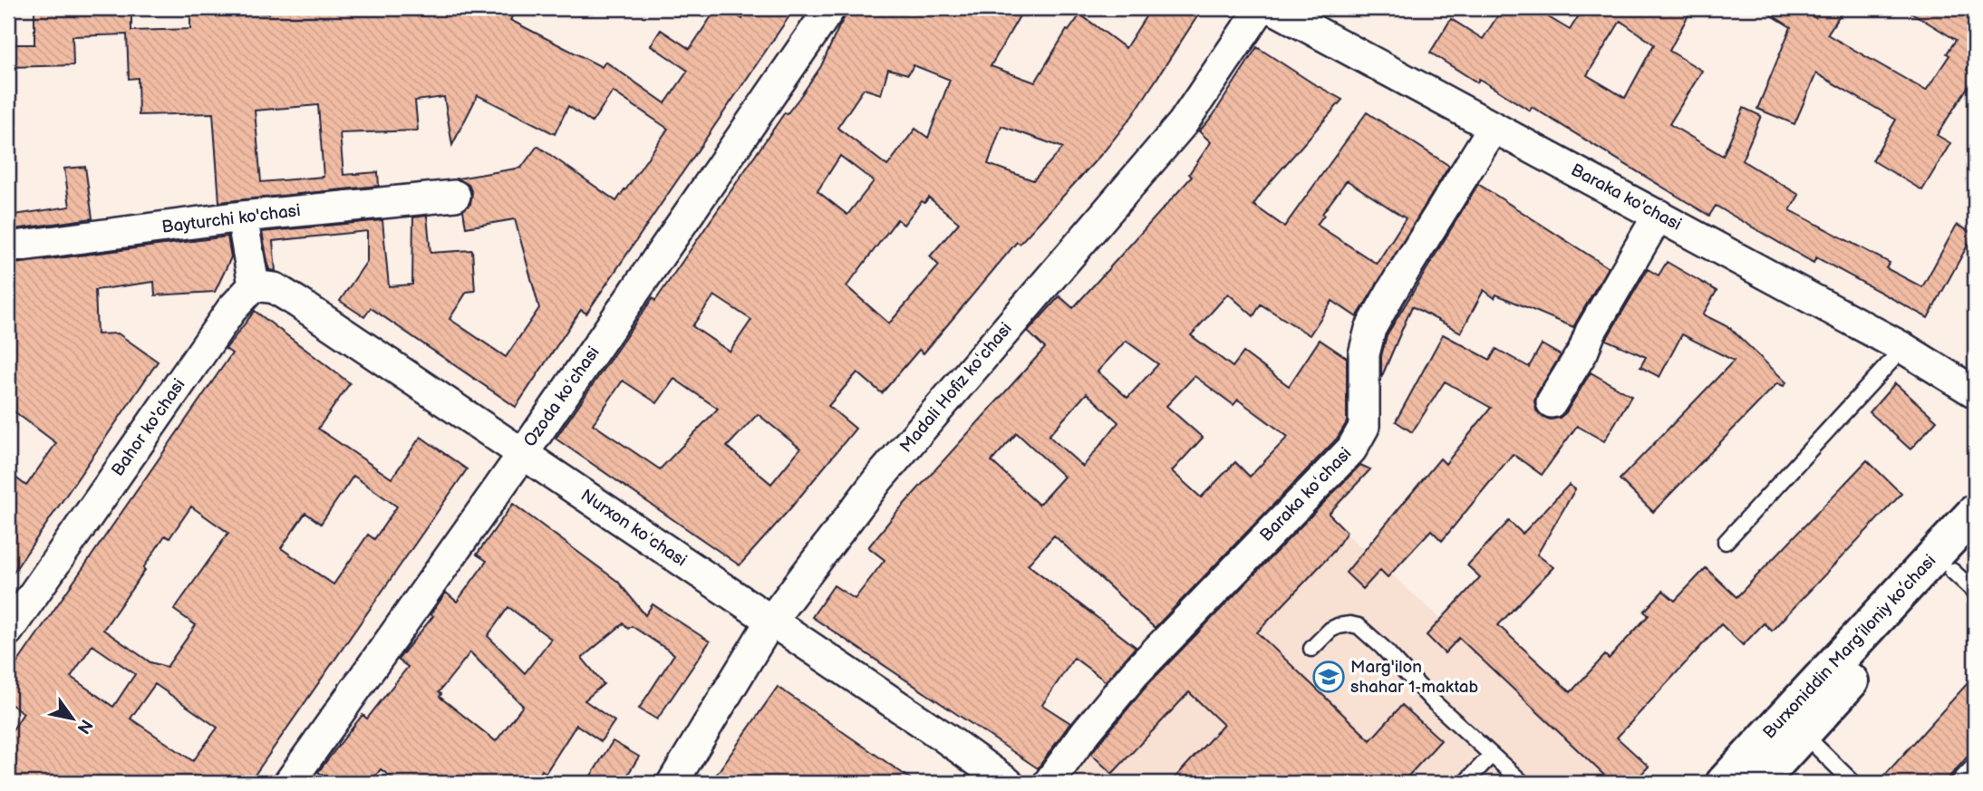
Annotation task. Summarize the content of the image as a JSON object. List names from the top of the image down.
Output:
{
  "streets": {
    "main road": ["Burxoniddin Marg’iloniy ko’chasi"],
    "street": [
      "Baraka ko'chasi",
      "Bayturchi ko'chasi",
      "Madali Hofiz koʻchasi",
      "Ozoda koʻchasi",
      "Bahor ko'chasi",
      "Baraka koʻchasi",
      "Nurxon koʻchasi"
    ]
  },
  "crossings": [
    ["Baraka ko'chasi", "Baraka koʻchasi"],
    ["Madali Hofiz koʻchasi", "Nurxon koʻchasi"],
    ["Ozoda koʻchasi", "Nurxon koʻchasi"],
    ["Bahor ko'chasi", "Nurxon koʻchasi"]
  ],
  "places": {
    "school or university": ["Marg'ilon shahar 1-maktab"]
  },
  "north": "bottom right"
}
